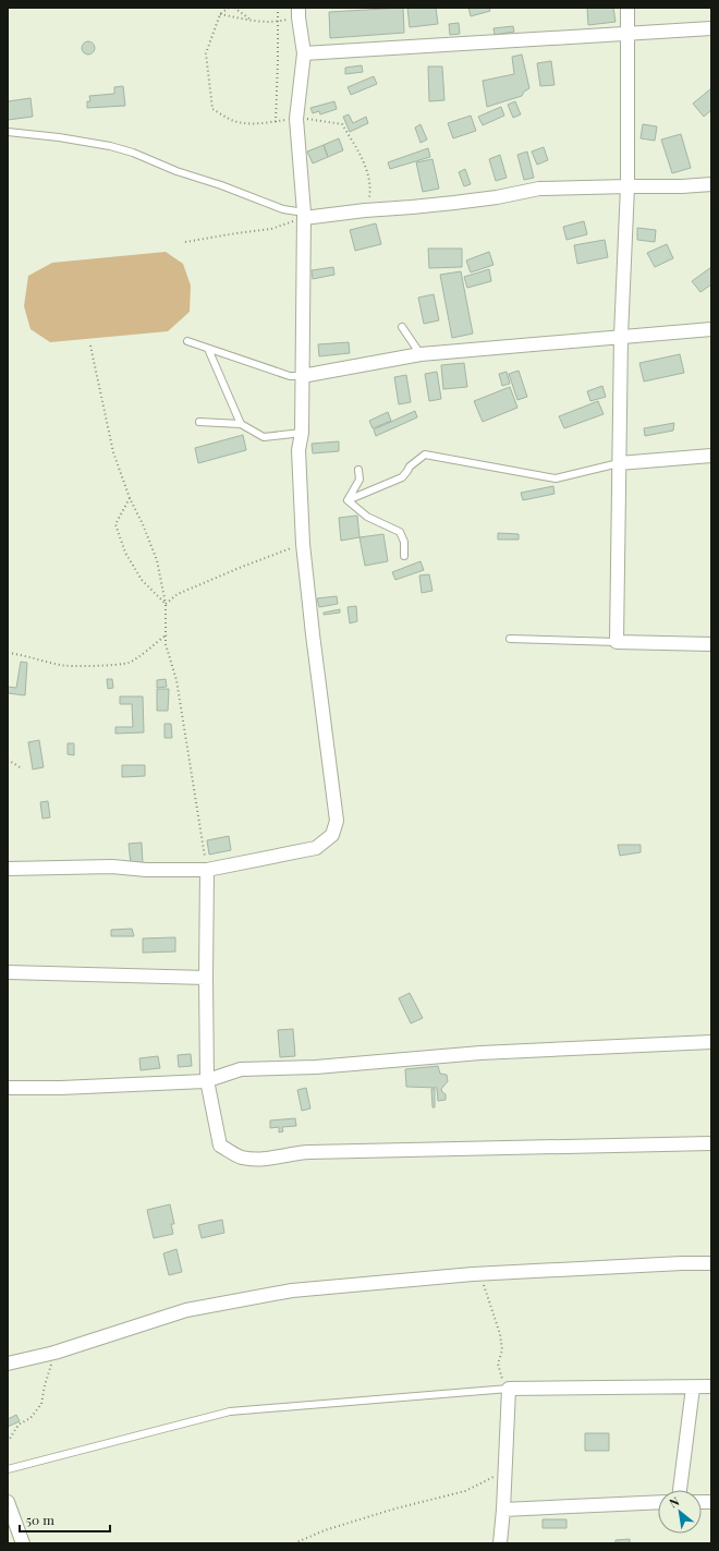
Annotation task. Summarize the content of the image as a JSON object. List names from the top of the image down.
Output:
{
  "scale_bar": "50 m",
  "north": "top left"
}
